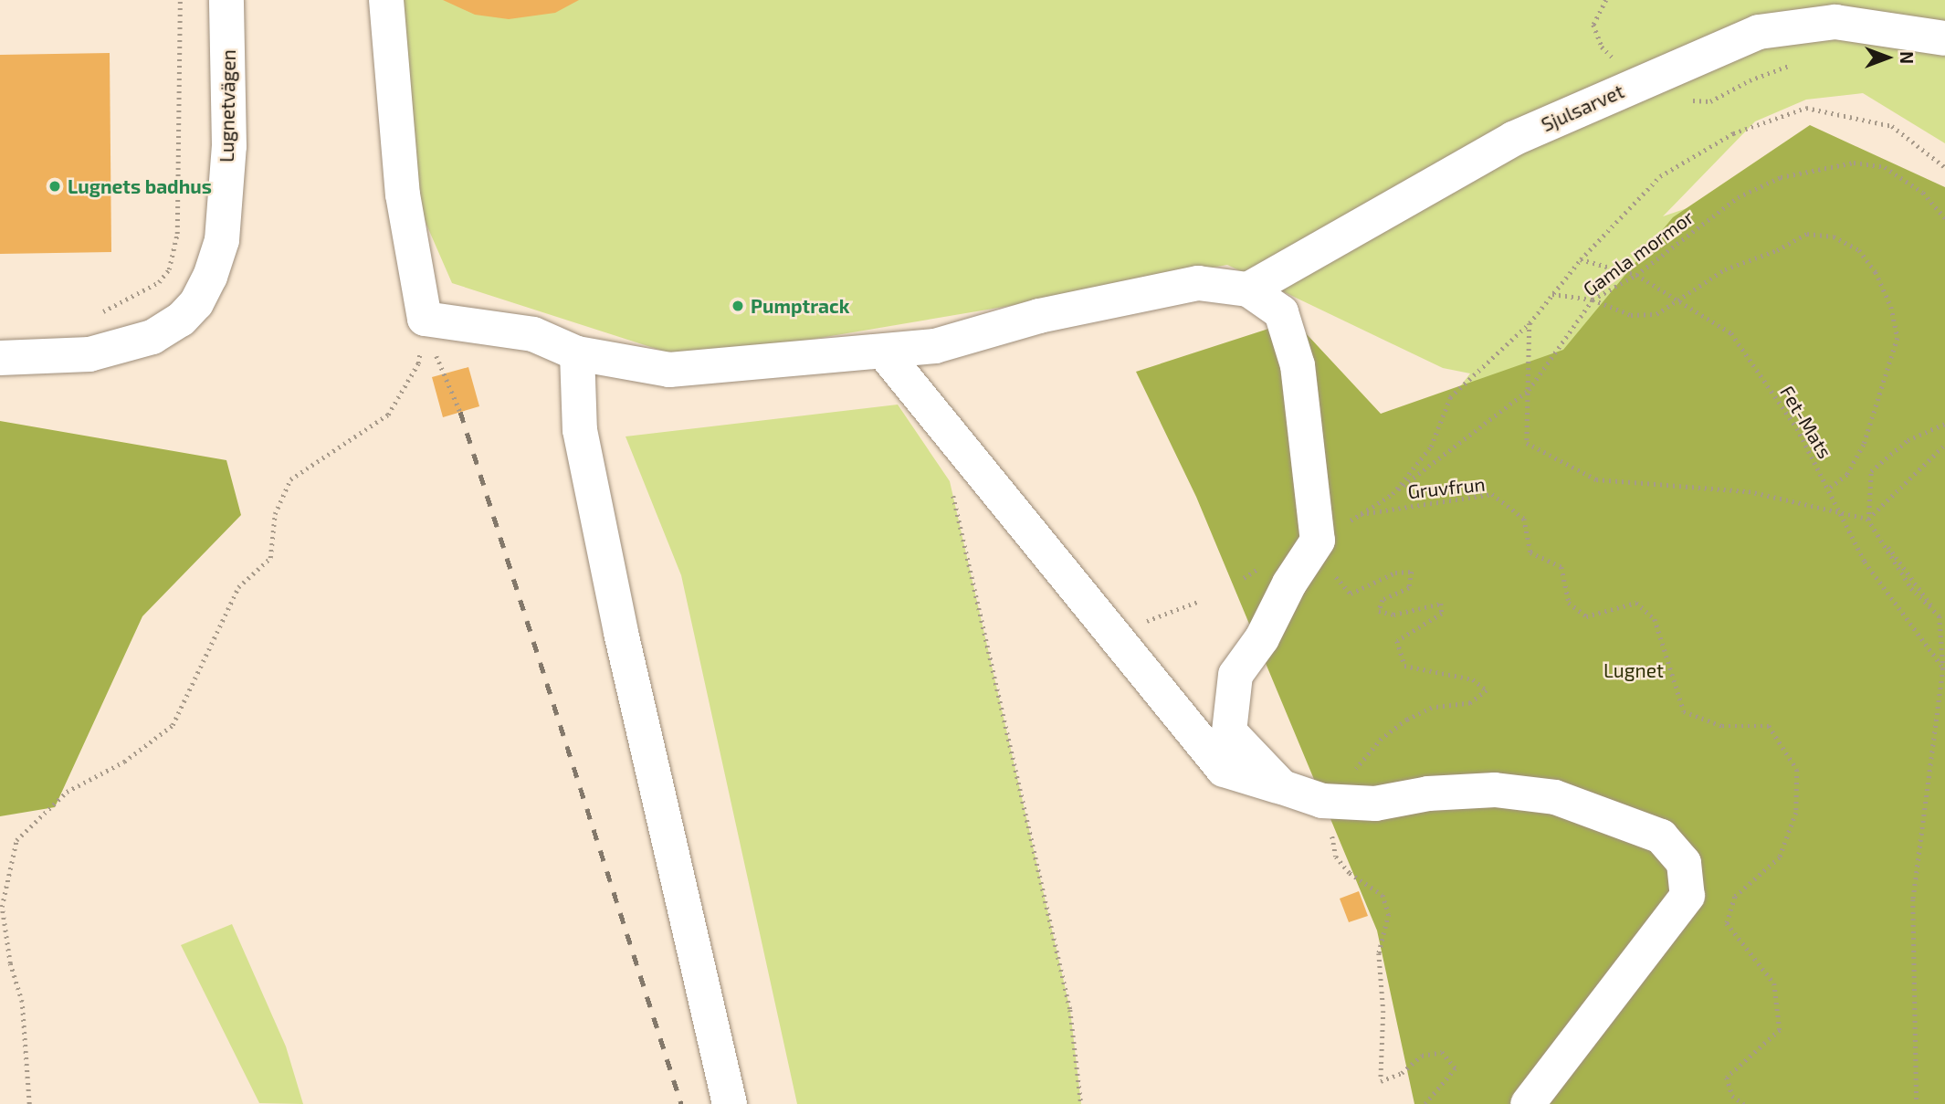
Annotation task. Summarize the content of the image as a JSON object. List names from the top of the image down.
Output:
{
  "streets": {
    "street": ["Lugnetvägen", "Sjulsarvet"],
    "path": ["Gamla mormor", "Fet-Mats", "Gruvfrun"]
  },
  "crossings": [
    ["Gamla mormor", "Fet-Mats"]
  ],
  "parks": ["Lugnet"],
  "places": ["Lugnets badhus", "Pumptrack"],
  "north": "right"
}
